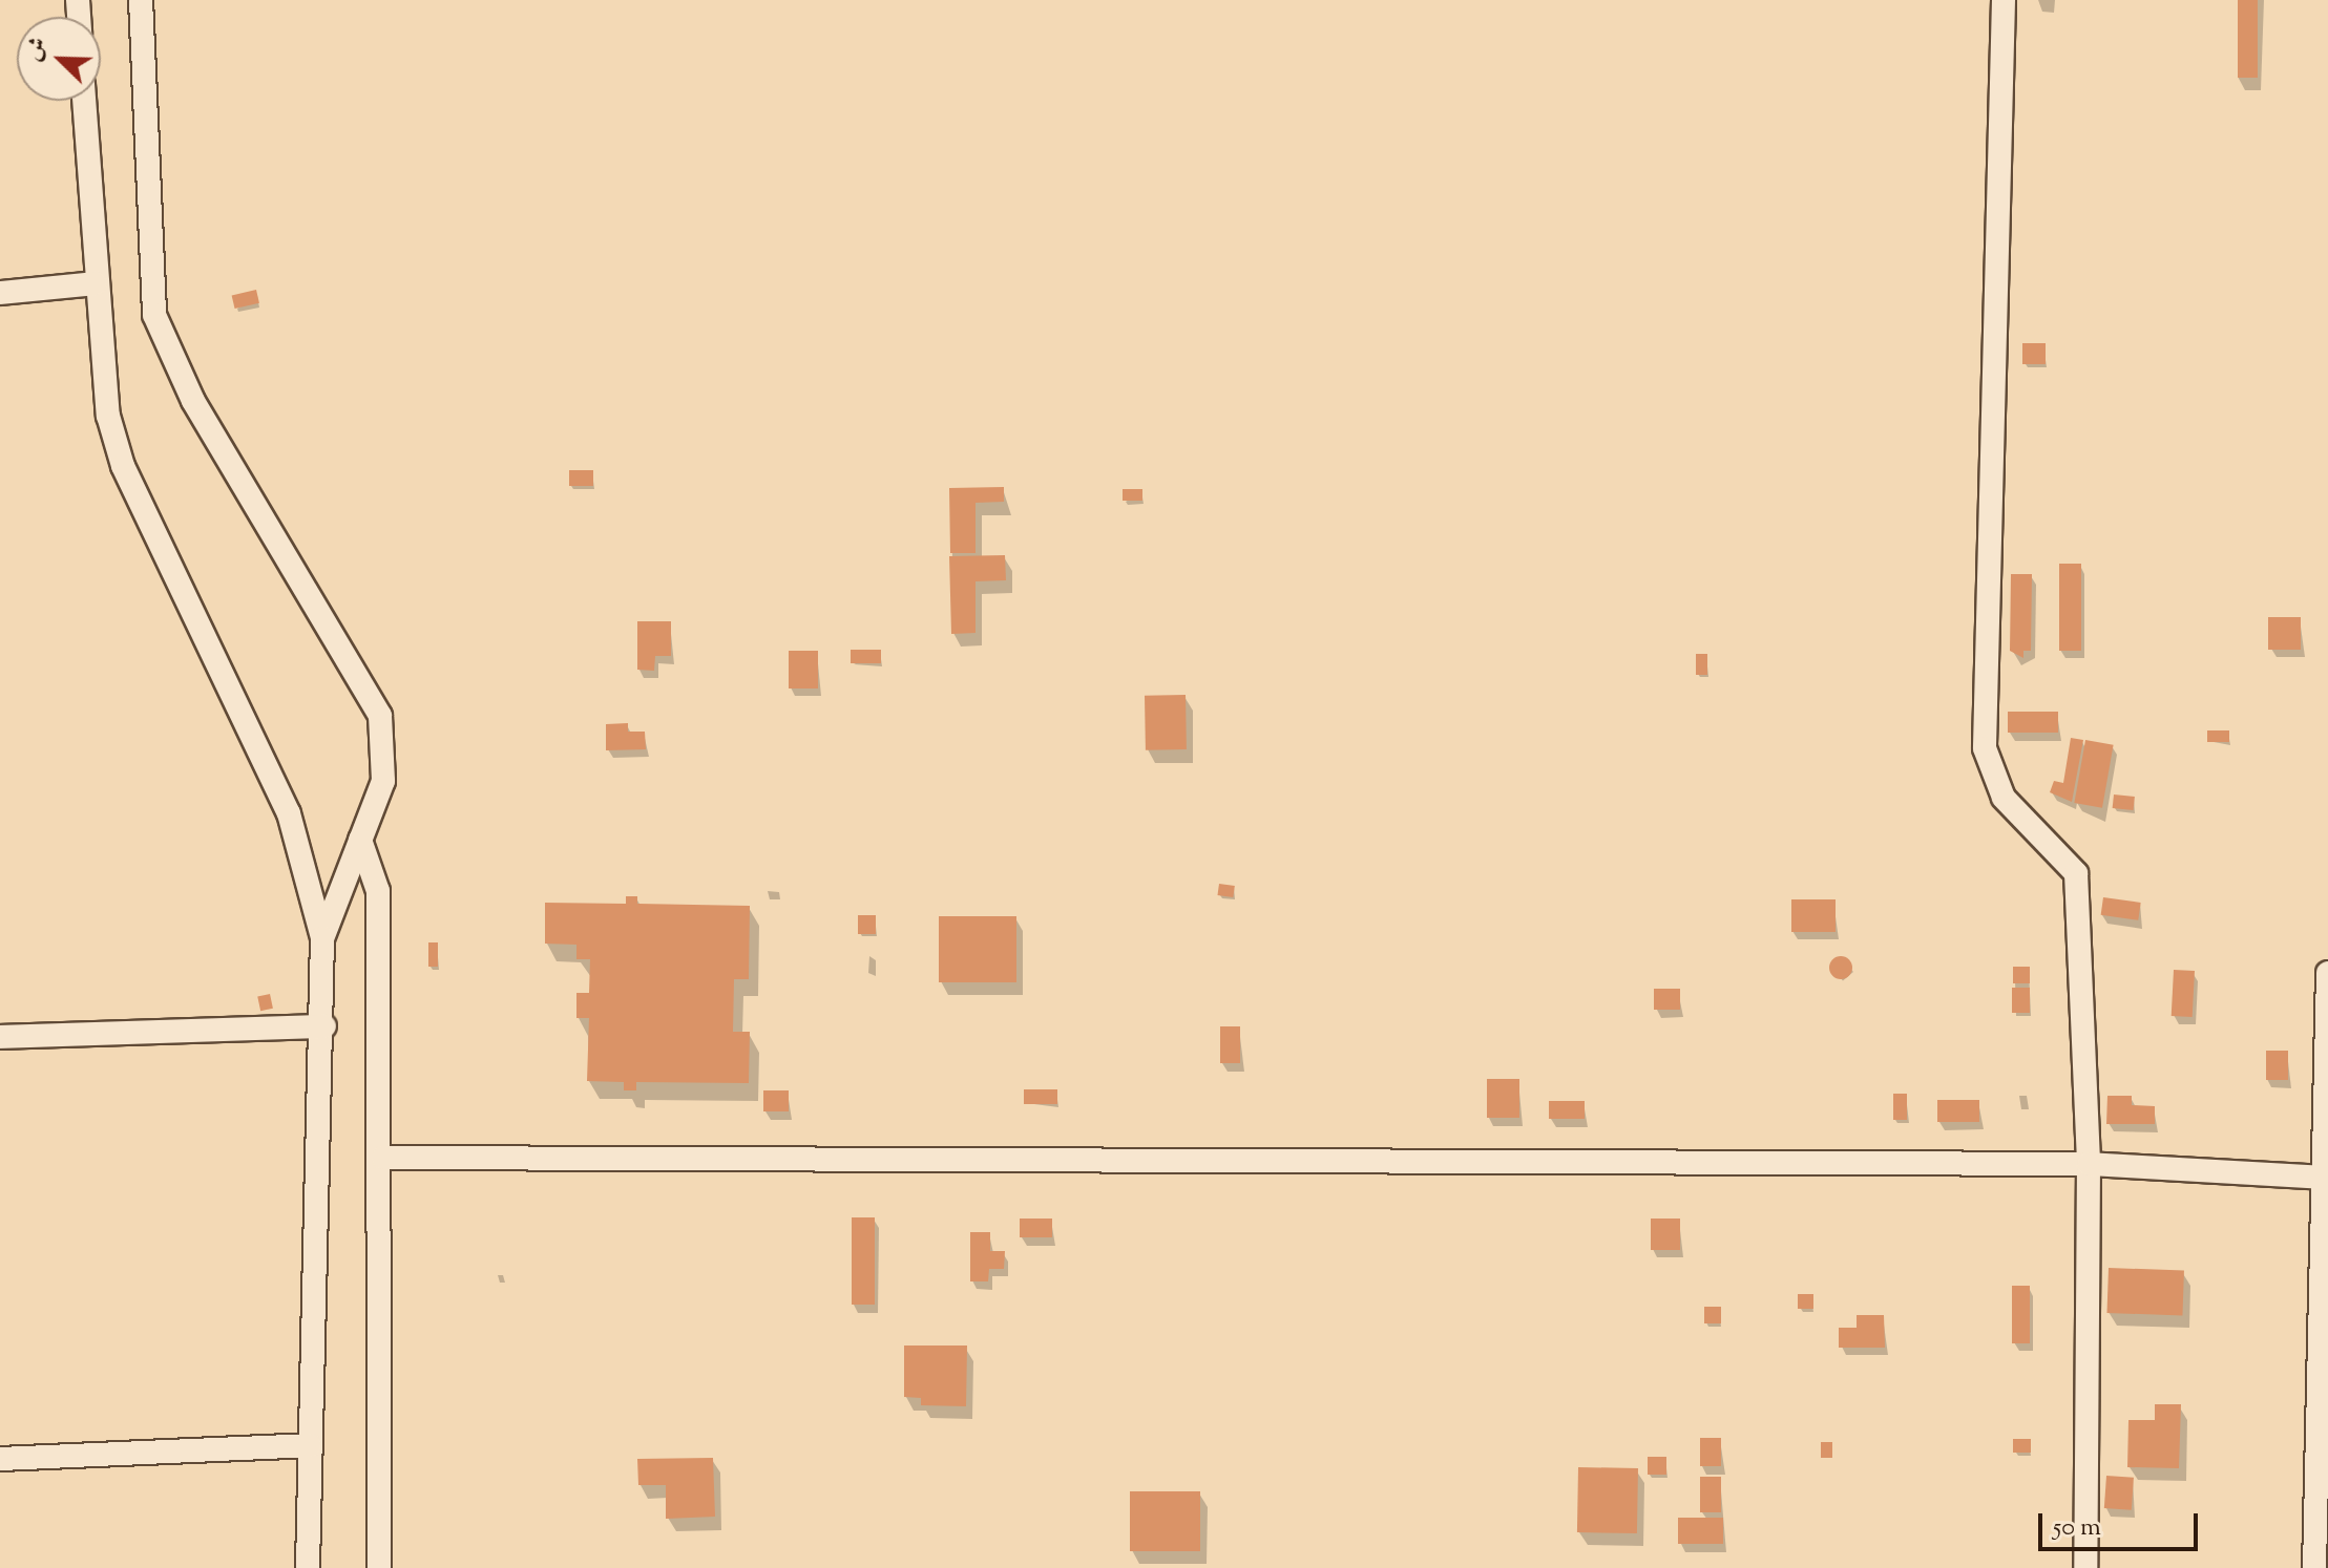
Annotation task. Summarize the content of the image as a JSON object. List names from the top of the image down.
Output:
{
  "scale_bar": "50 m",
  "north": "top left"
}
